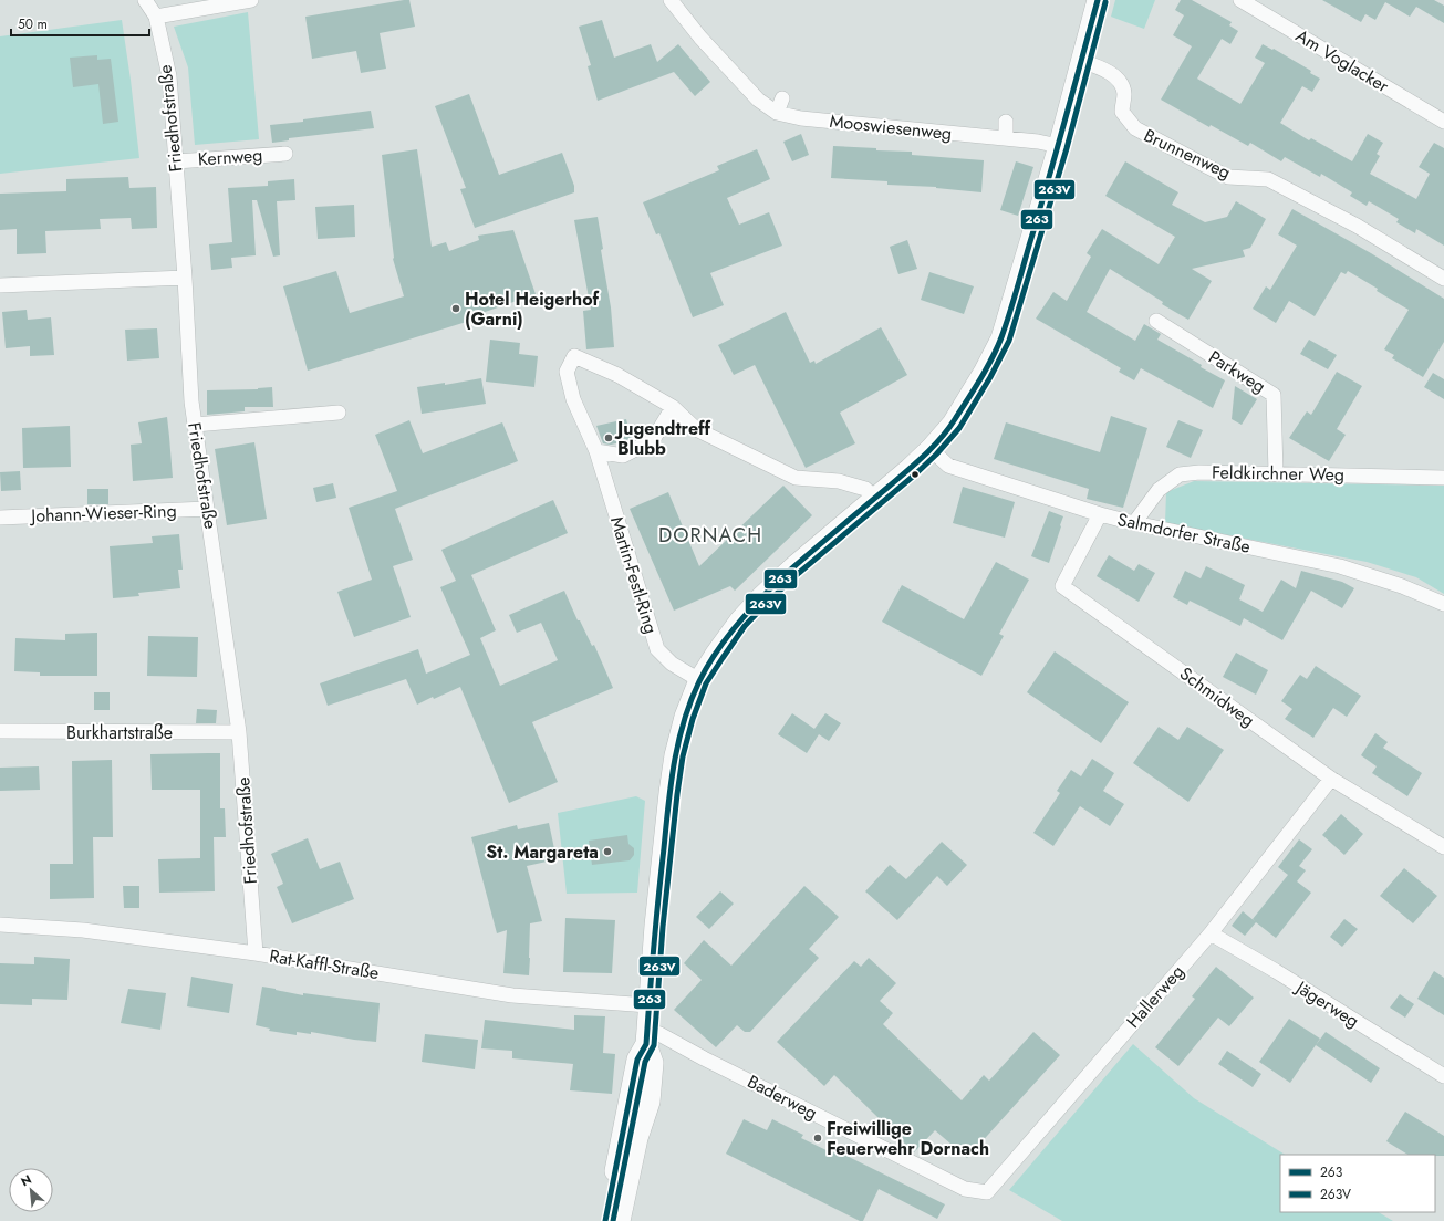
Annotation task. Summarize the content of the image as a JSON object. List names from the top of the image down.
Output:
{
  "streets": {
    "street": [
      "Am Voglacker",
      "Friedhofstraße",
      "Mooswiesenweg",
      "Brunnenweg",
      "Kernweg",
      "Parkweg",
      "Feldkirchner Weg",
      "Johann-Wieser-Ring",
      "Salmdorfer Straße",
      "Martin-Festl-Ring",
      "Schmidweg",
      "Burkhartstraße",
      "Rat-Kaffl-Straße",
      "Hallerweg",
      "Jägerweg",
      "Baderweg"
    ]
  },
  "crossings": [
    ["Friedhofstraße", "Kernweg"],
    ["Friedhofstraße", "Johann-Wieser-Ring"],
    ["Friedhofstraße", "Burkhartstraße"],
    ["Friedhofstraße", "Rat-Kaffl-Straße"],
    ["Parkweg", "Feldkirchner Weg"],
    ["Feldkirchner Weg", "Salmdorfer Straße"],
    ["Salmdorfer Straße", "Schmidweg"],
    ["Schmidweg", "Hallerweg"],
    ["Hallerweg", "Jägerweg"],
    ["Hallerweg", "Baderweg"]
  ],
  "districts": ["DORNACH"],
  "places": [
    "Hotel Heigerhof (Garni)",
    "Jugendtreff Blubb",
    "St. Margareta",
    "Freiwillige Feuerwehr Dornach"
  ],
  "lines": ["transit line 263", "transit line 263V"],
  "legend": ["263", "263V"],
  "scale_bar": "50 m",
  "north": "top left"
}
